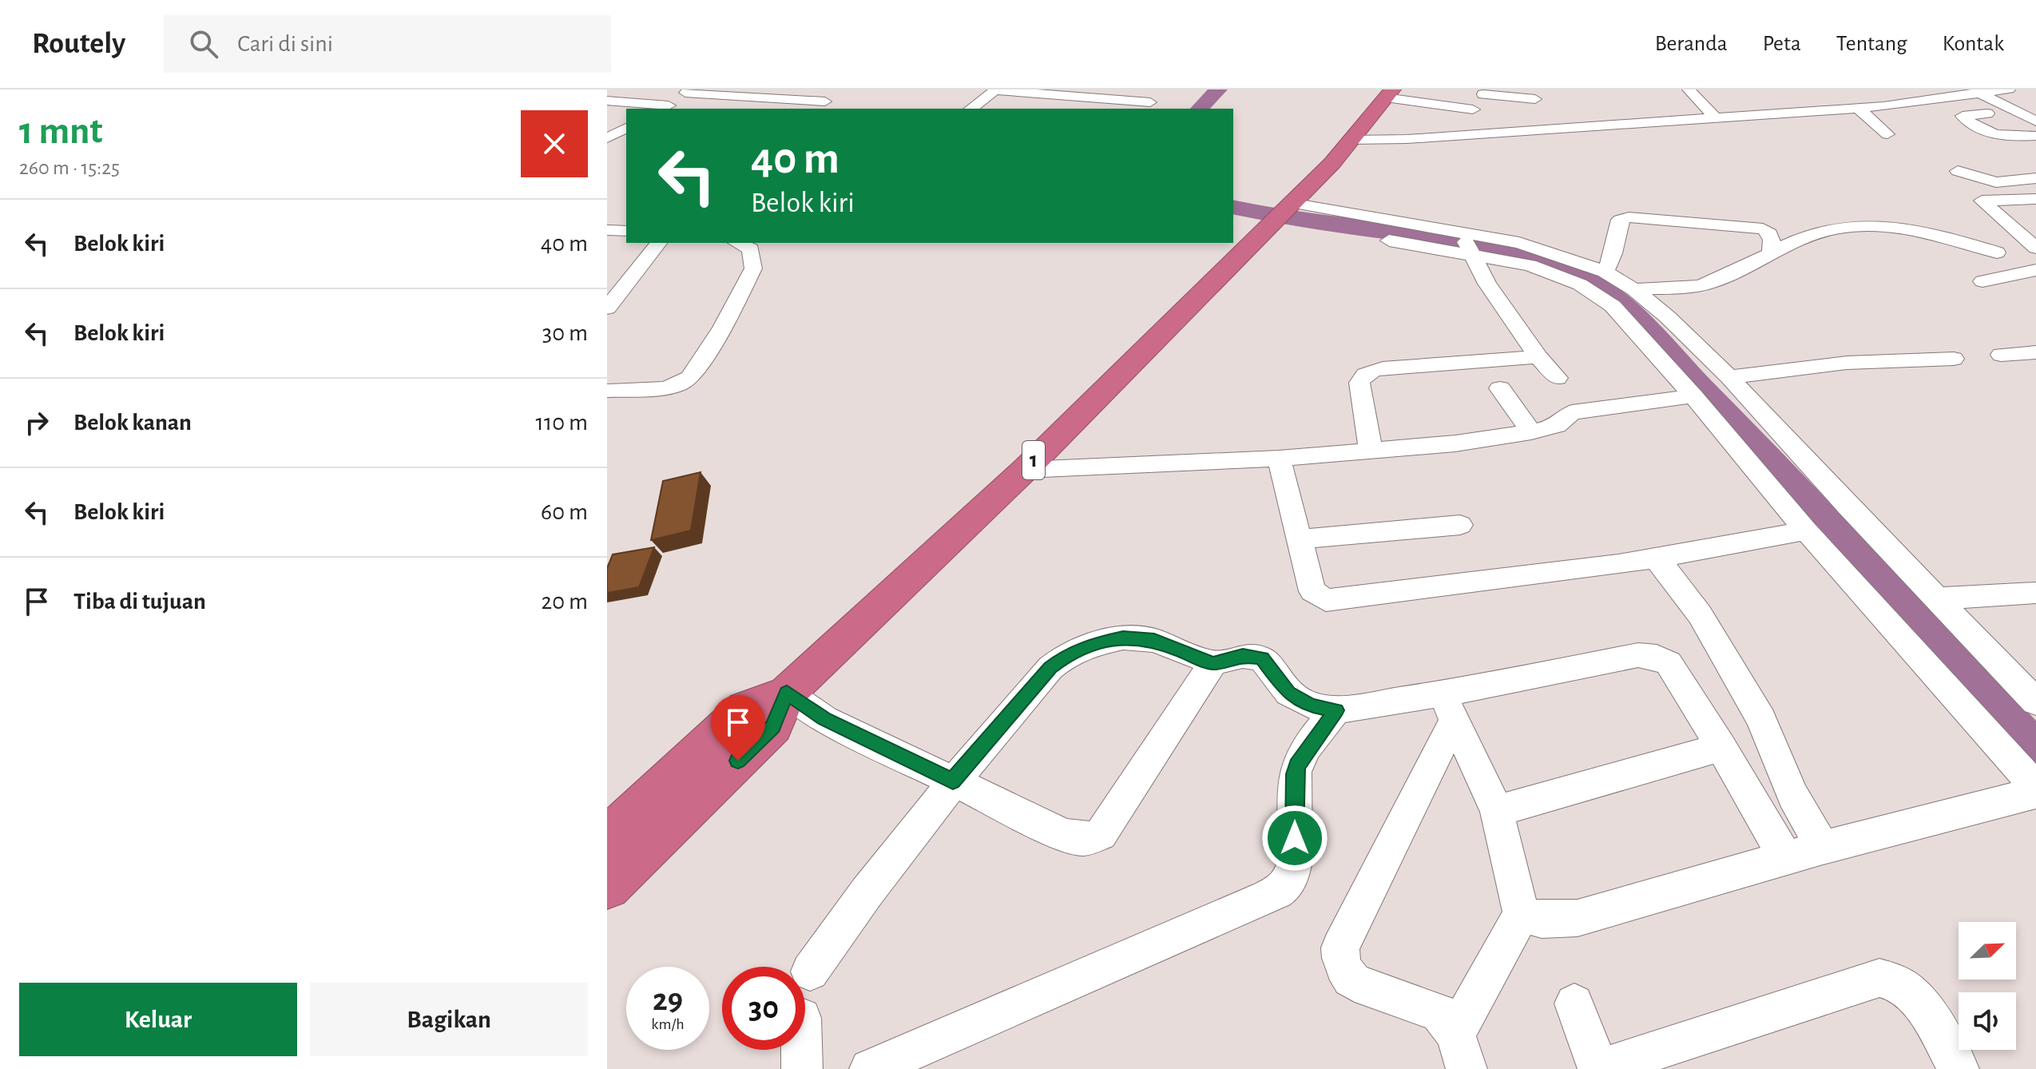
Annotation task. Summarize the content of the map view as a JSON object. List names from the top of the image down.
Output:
{
  "streets": {
    "highway": ["1"]
  },
  "north": "top right",
  "page": {
    "header": "Routely",
    "search": "Cari di sini",
    "nav": [
      "Beranda",
      "Peta",
      "Tentang",
      "Kontak"
    ],
    "heading": ["1 mnt", "260 m · 15:25"],
    "turn": ["40 m", "Belok kiri"],
    "list": [
      {
        "name": "Belok kiri",
        "value": "40 m"
      },
      {
        "name": "Belok kiri",
        "value": "30 m"
      },
      {
        "name": "Belok kanan",
        "value": "110 m"
      },
      {
        "name": "Belok kiri",
        "value": "60 m"
      },
      {
        "name": "Tiba di tujuan",
        "value": "20 m"
      }
    ],
    "speed": "29 km/h",
    "limit": "30",
    "buttons": ["Keluar", "Bagikan"]
  }
}
